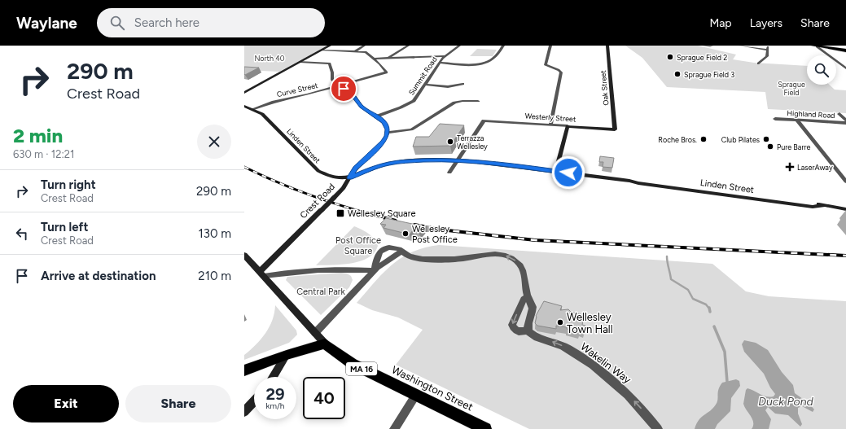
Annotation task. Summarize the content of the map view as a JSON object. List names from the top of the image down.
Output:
{
  "streets": {
    "main road": ["MA 16", "Washington Street"],
    "street": [
      "Summit Road",
      "Oak Street",
      "Curve Street",
      "Highland Road",
      "Westerly Street",
      "Linden Street",
      "Crest Road",
      "Wakelin Way"
    ]
  },
  "crossings": [
    ["Oak Street", "Westerly Street"],
    ["Curve Street", "Linden Street"],
    ["Westerly Street", "Linden Street"],
    ["Linden Street", "Crest Road"]
  ],
  "water": ["Duck Pond"],
  "parks": [
    "North 40",
    "Sprague Field",
    "Post Office Square",
    "Central Park"
  ],
  "places": {
    "other": [
      "Sprague Field 2",
      "Sprague Field 3",
      "Roche Bros.",
      "Club Pilates",
      "Terrazza Wellesley",
      "Pure Barre",
      "Wellesley Post Office",
      "Wellesley Town Hall"
    ],
    "health": ["LaserAway"],
    "transit": ["Wellesley Square"]
  },
  "page": {
    "header": "Waylane",
    "search": "Search here",
    "nav": ["Map", "Layers", "Share"],
    "turn": ["290 m", "Crest Road"],
    "heading": ["2 min", "630 m · 12:21"],
    "list": [
      {
        "name": "Turn right",
        "note": "Crest Road",
        "value": "290 m"
      },
      {
        "name": "Turn left",
        "note": "Crest Road",
        "value": "130 m"
      },
      {
        "name": "Arrive at destination",
        "value": "210 m"
      }
    ],
    "speed": "29 km/h",
    "limit": "40",
    "buttons": ["Exit", "Share"]
  }
}
